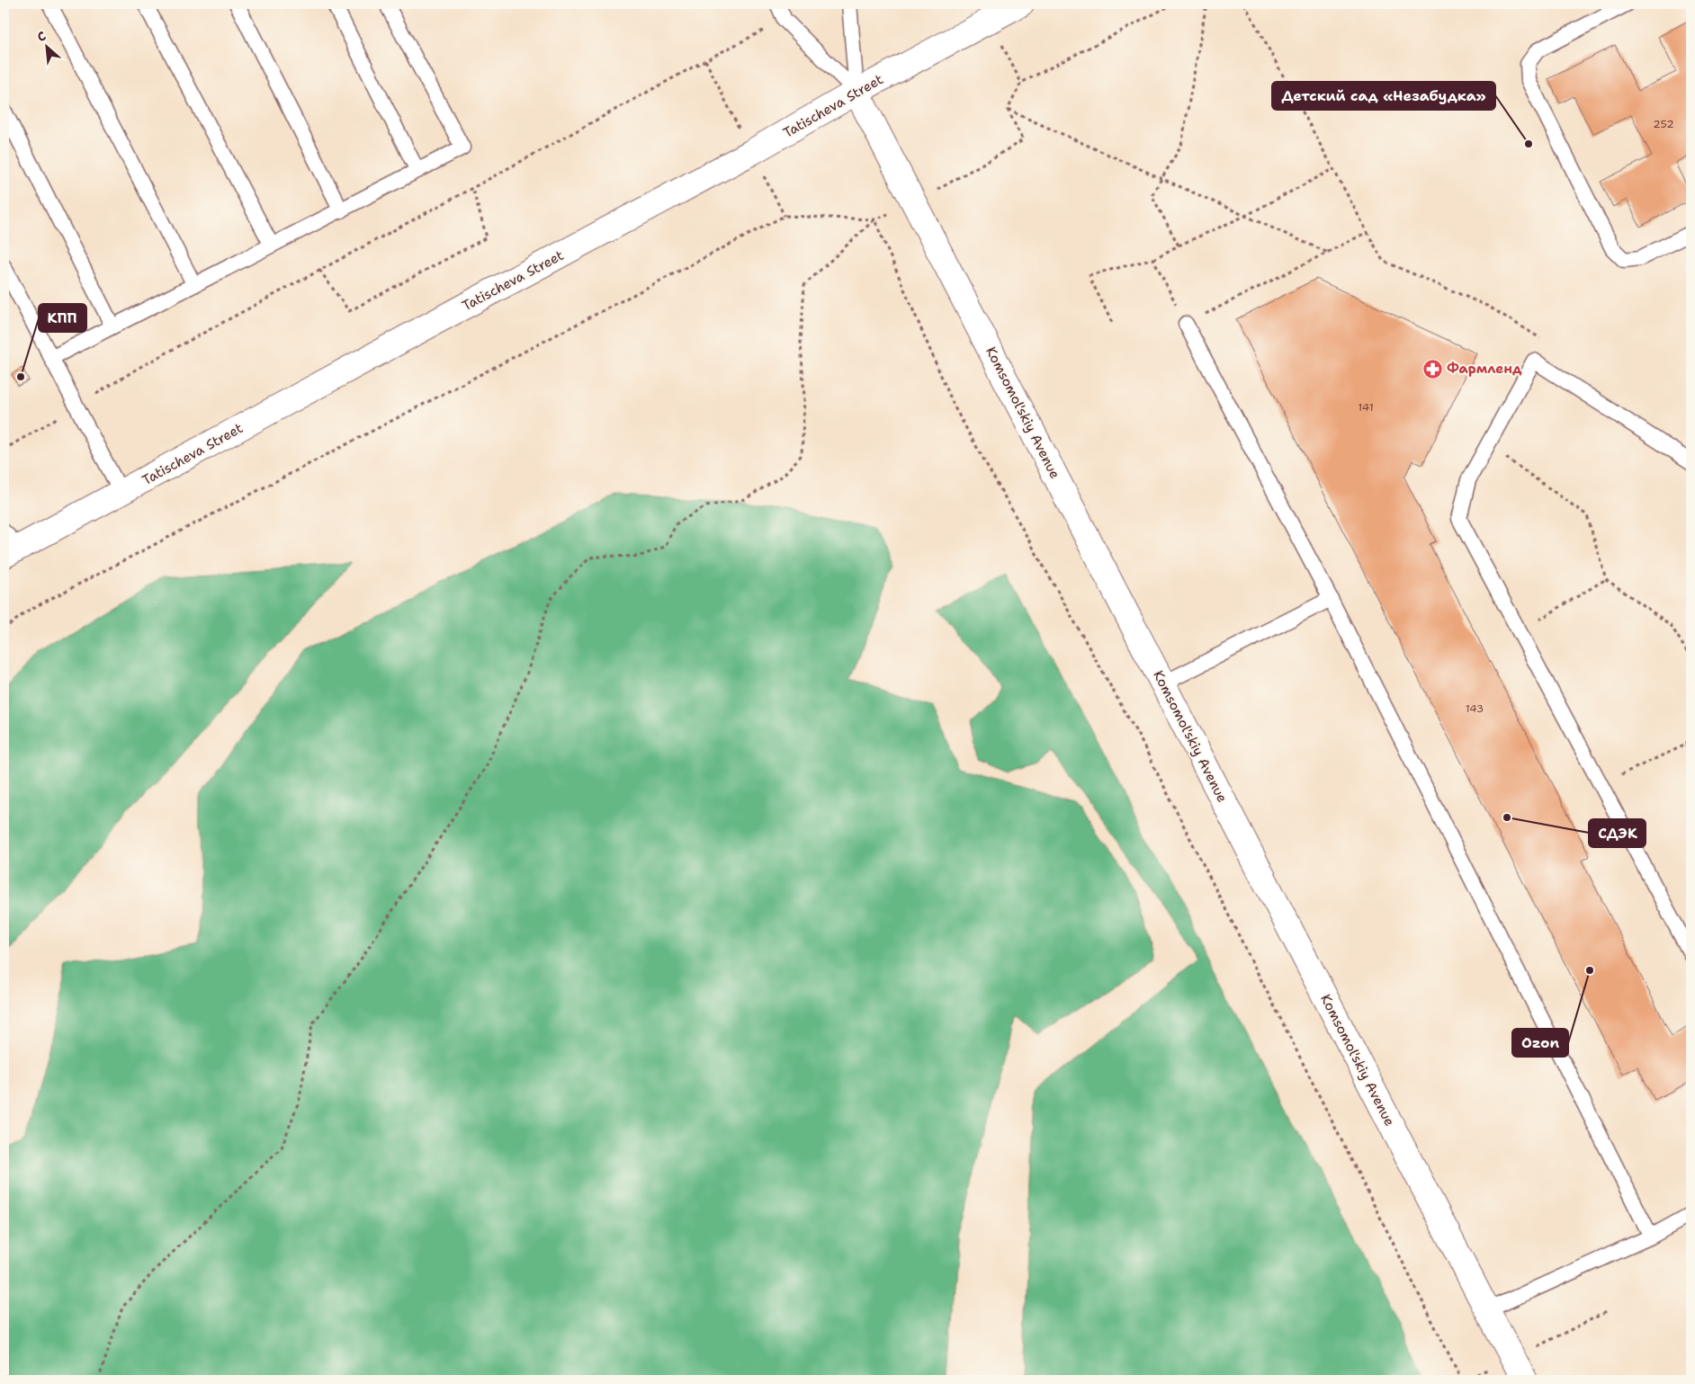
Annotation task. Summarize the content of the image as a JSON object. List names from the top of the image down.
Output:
{
  "streets": {
    "street": ["Tatischeva Street", "Komsomol'skiy Avenue"]
  },
  "crossings": [
    ["Tatischeva Street", "Komsomol'skiy Avenue"]
  ],
  "places": {
    "other": [
      "Детский сад «Незабудка»",
      "КПП",
      "СДЭК",
      "Ozon"
    ],
    "pharmacy": ["Фармленд"]
  },
  "house_numbers": ["252", "141", "143"],
  "north": "top left"
}
